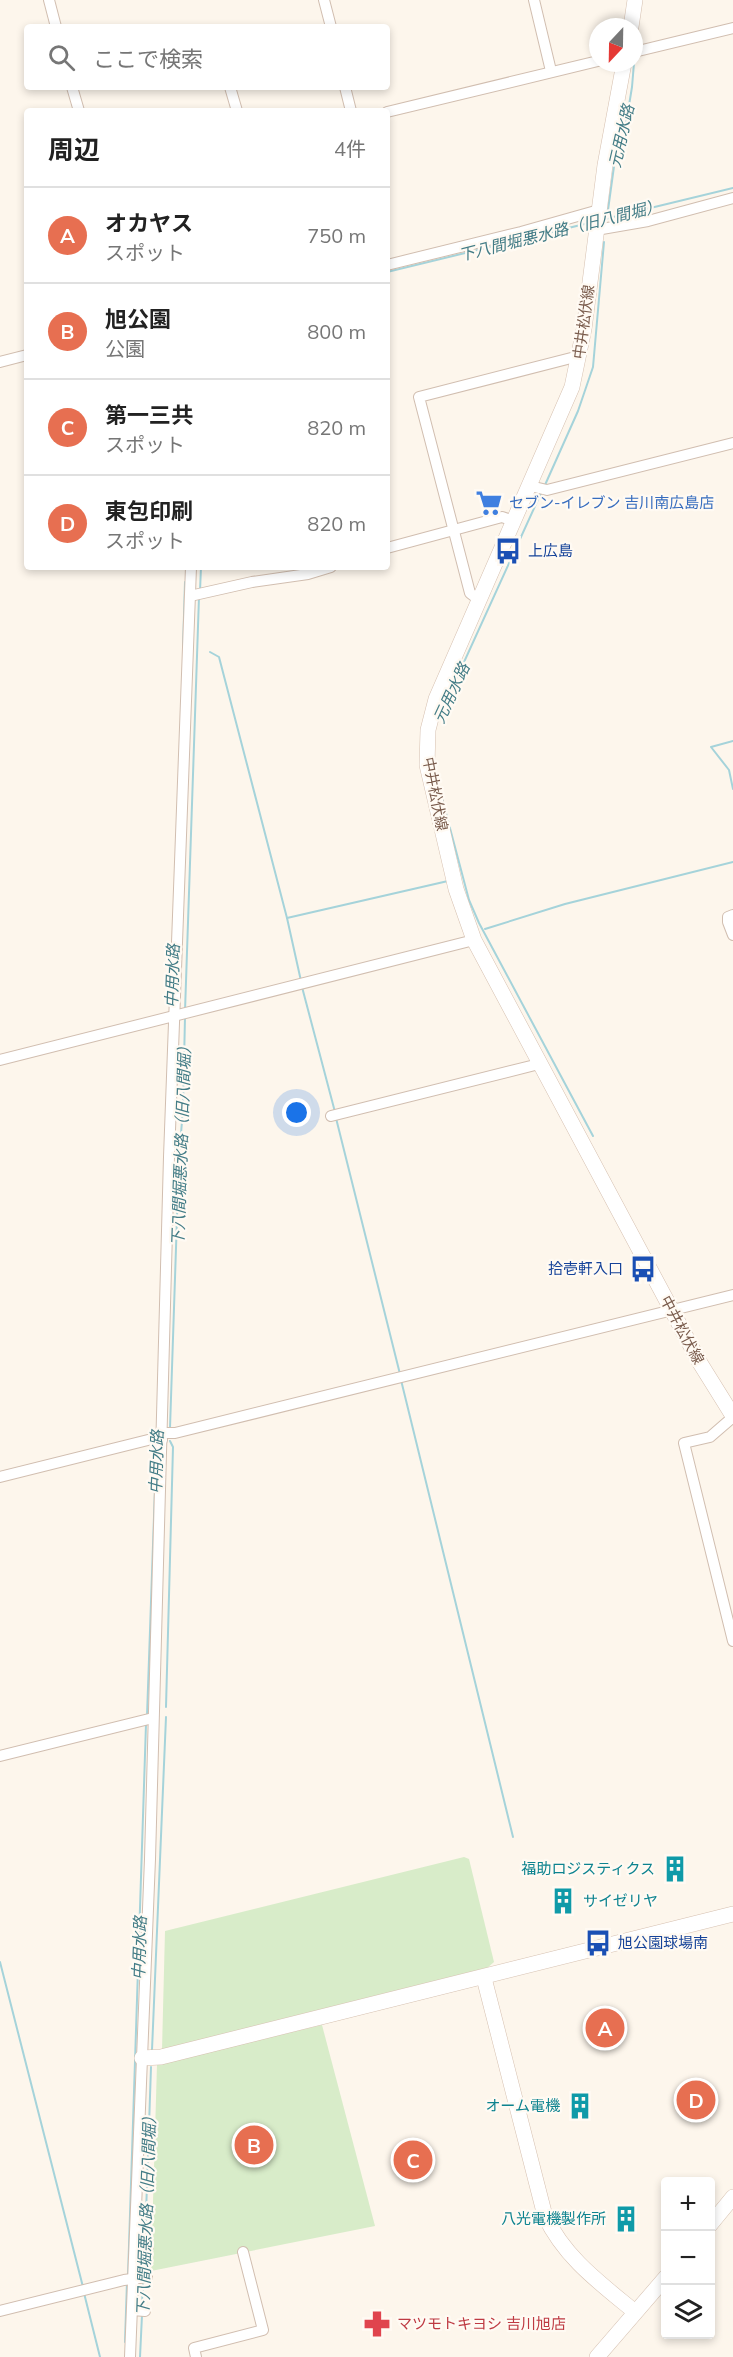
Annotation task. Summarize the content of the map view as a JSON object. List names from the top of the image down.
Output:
{
  "streets": {
    "main road": ["中井松伏線"]
  },
  "water": ["元用水路", "下八間堀悪水路（旧八間堀）", "中用水路"],
  "places": {
    "supermarket": ["セブン-イレブン 吉川南広島店"],
    "bus stop": ["上広島", "拾壱軒入口", "旭公園球場南"],
    "building": [
      "福助ロジスティクス",
      "サイゼリヤ",
      "オーム電機",
      "八光電機製作所"
    ],
    "pharmacy": ["マツモトキヨシ 吉川旭店"]
  },
  "north": "bottom",
  "page": {
    "search": "ここで検索",
    "heading": ["周辺", "4件"],
    "list": [
      {
        "mark": "A",
        "name": "オカヤス",
        "note": "スポット",
        "value": "750 m"
      },
      {
        "mark": "B",
        "name": "旭公園",
        "note": "公園",
        "value": "800 m"
      },
      {
        "mark": "C",
        "name": "第一三共",
        "note": "スポット",
        "value": "820 m"
      },
      {
        "mark": "D",
        "name": "東包印刷",
        "note": "スポット",
        "value": "820 m"
      }
    ],
    "pins": [
      "A",
      "D",
      "B",
      "C"
    ],
    "map_buttons": ["+", "−"]
  }
}
